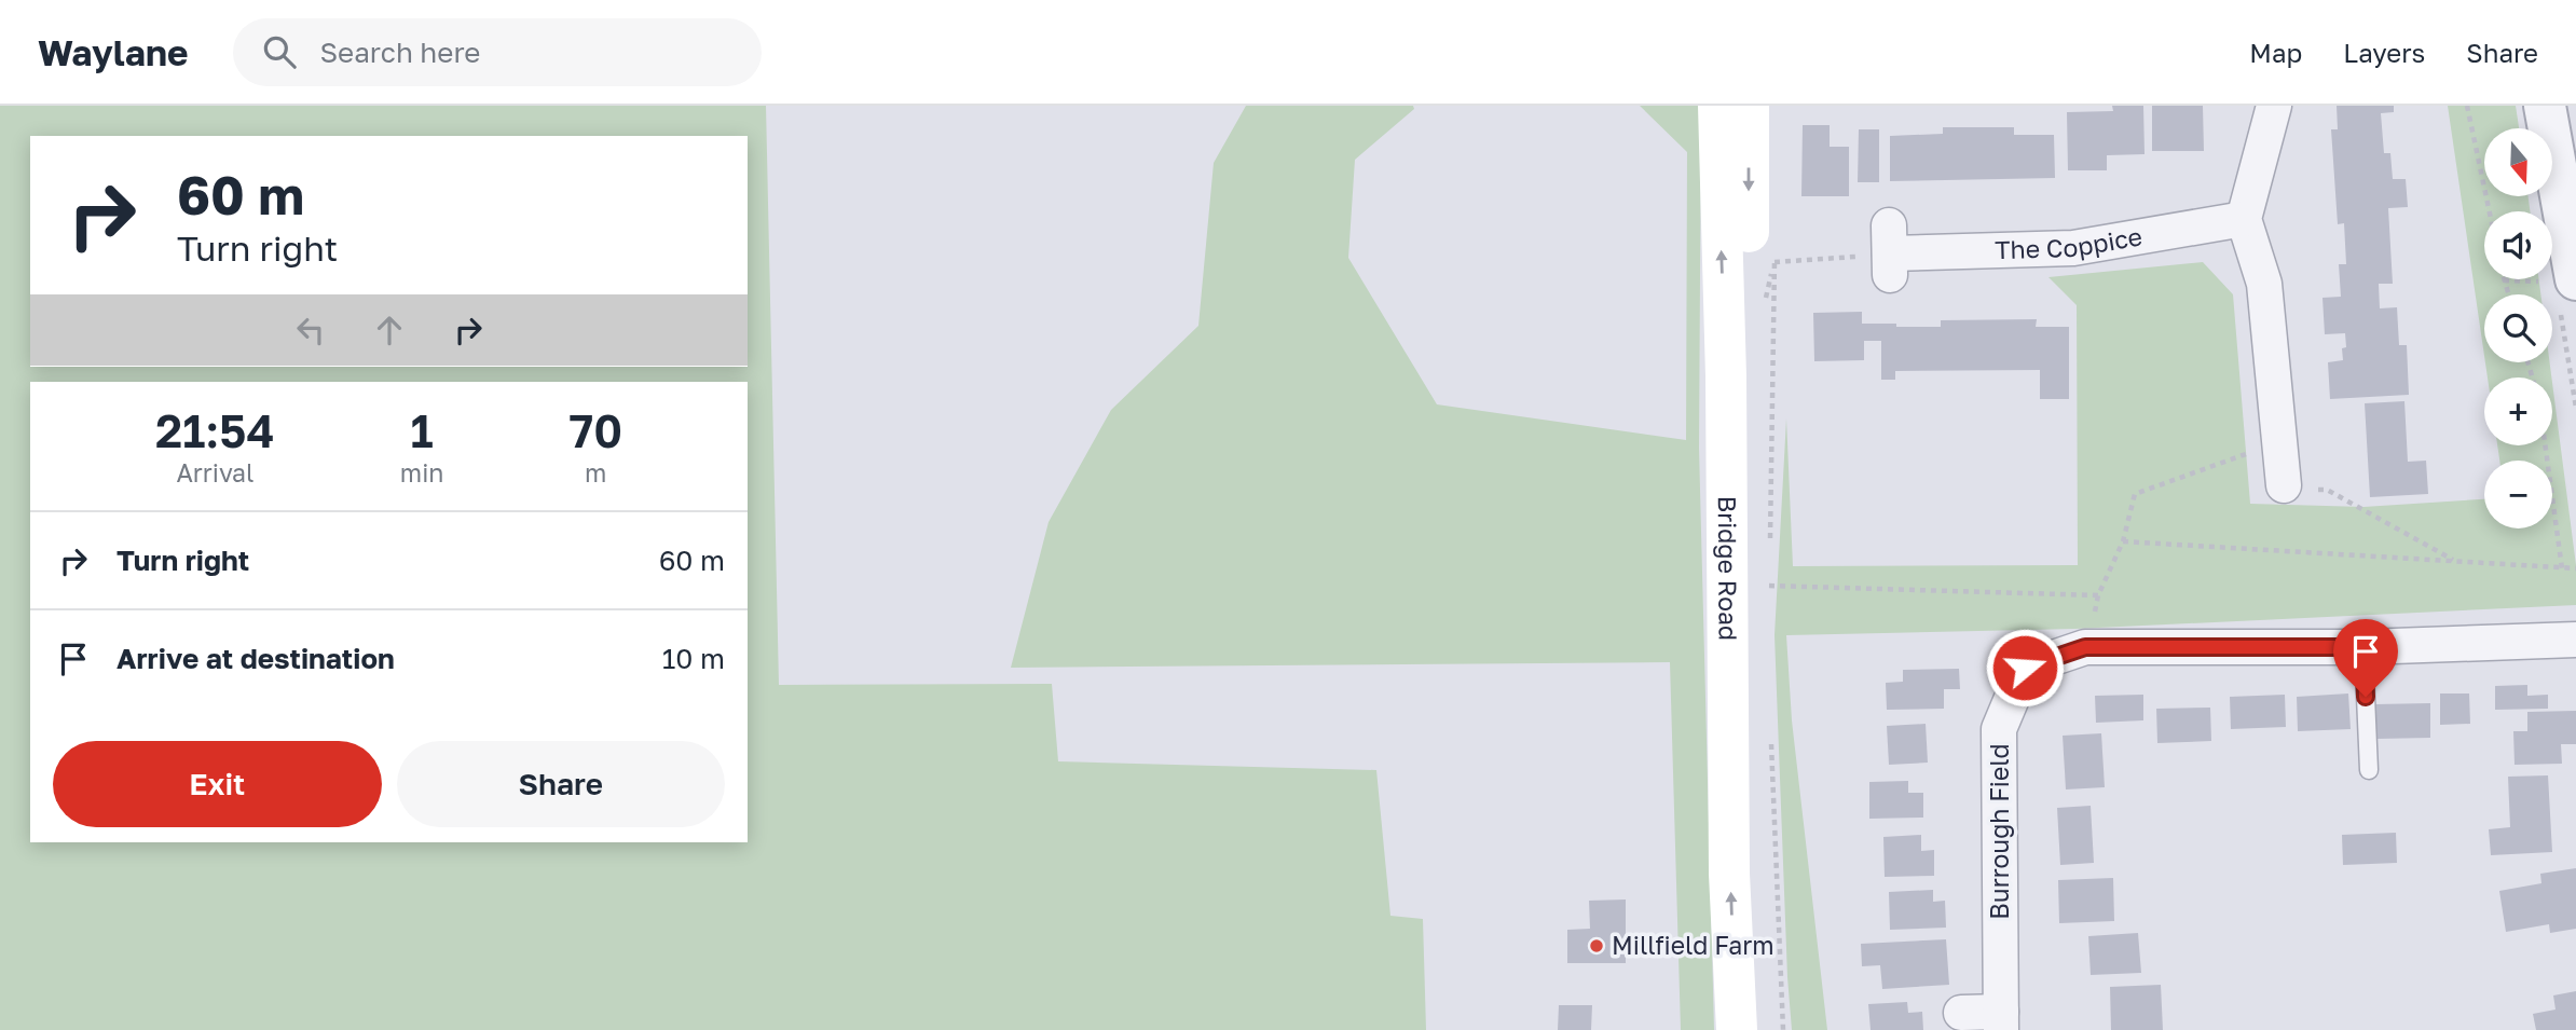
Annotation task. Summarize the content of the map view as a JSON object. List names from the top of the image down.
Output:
{
  "streets": {
    "main road": ["Bridge Road"],
    "street": ["The Coppice", "Burrough Field"]
  },
  "places": ["Millfield Farm"],
  "north": "bottom",
  "page": {
    "header": "Waylane",
    "search": "Search here",
    "nav": ["Map", "Layers", "Share"],
    "map_buttons": ["+", "−"],
    "turn": ["60 m", "Turn right"],
    "eta": [
      "21:54",
      "Arrival",
      "1",
      "min",
      "70",
      "m"
    ],
    "list": [
      {
        "name": "Turn right",
        "value": "60 m"
      },
      {
        "name": "Arrive at destination",
        "value": "10 m"
      }
    ],
    "buttons": ["Exit", "Share"]
  }
}
